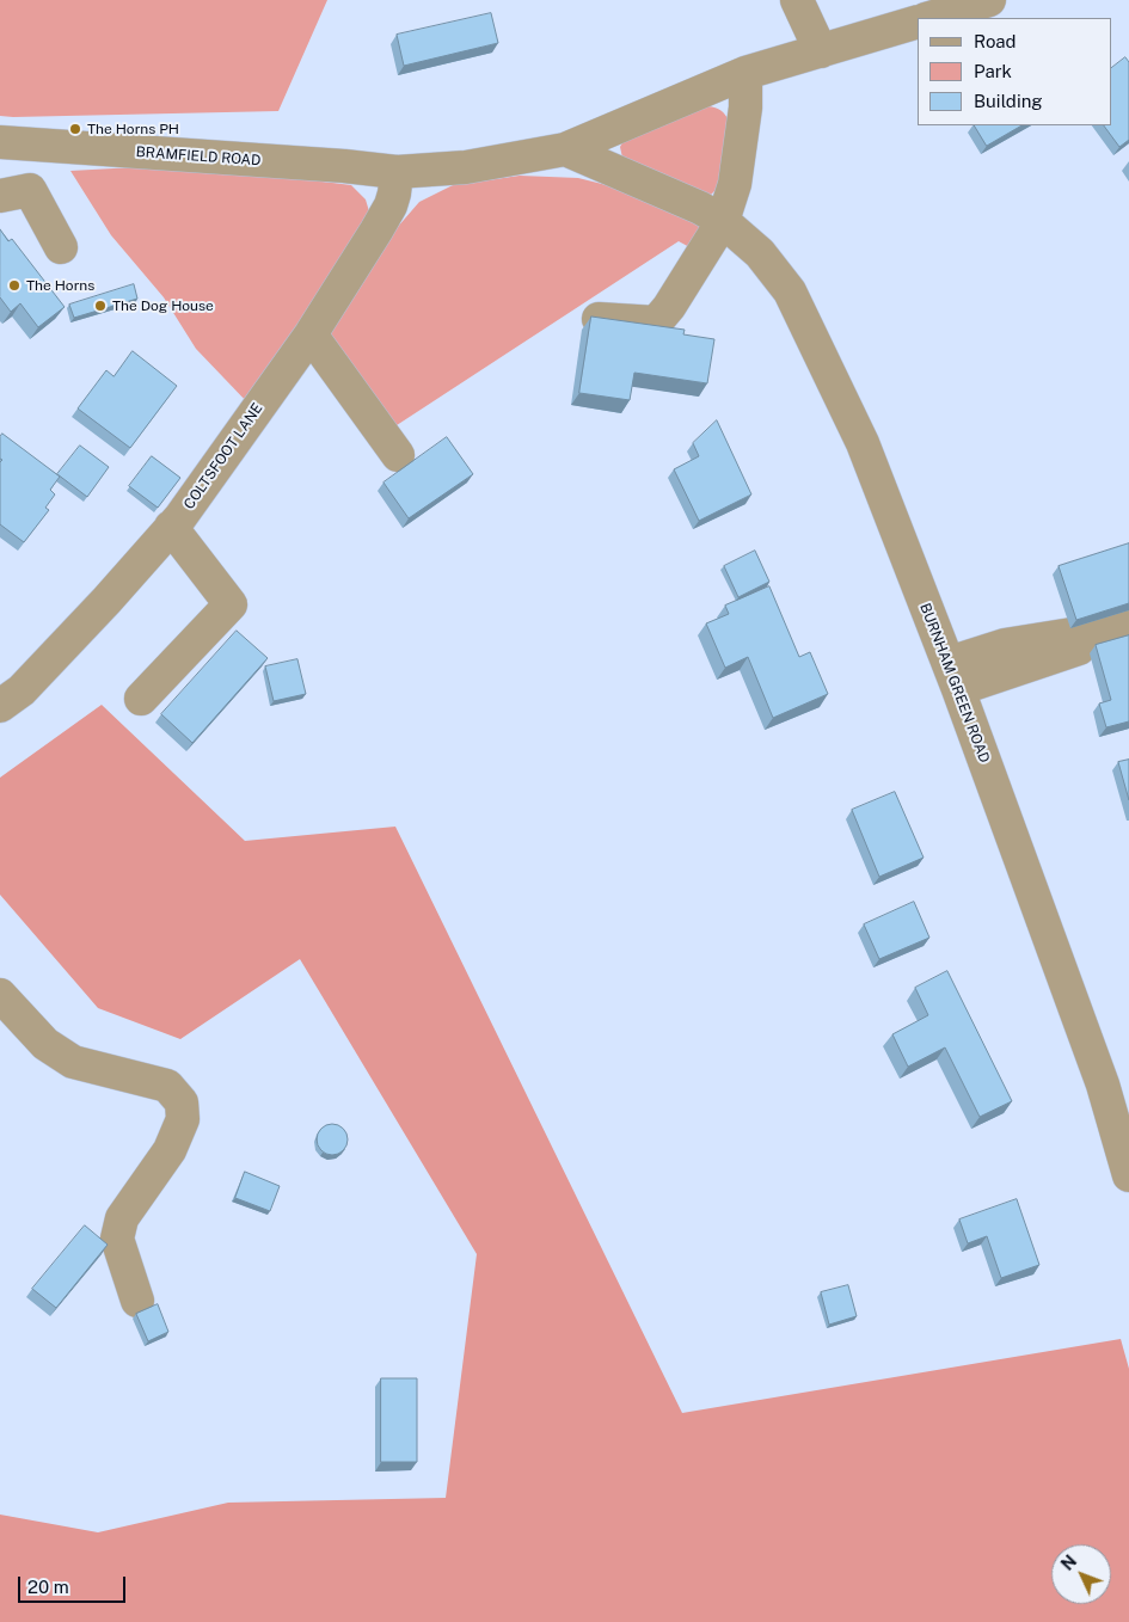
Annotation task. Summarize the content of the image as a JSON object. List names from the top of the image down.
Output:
{
  "streets": {
    "street": ["BRAMFIELD ROAD", "COLTSFOOT LANE", "BURNHAM GREEN ROAD"]
  },
  "crossings": [
    ["BRAMFIELD ROAD", "COLTSFOOT LANE"],
    ["BRAMFIELD ROAD", "BURNHAM GREEN ROAD"]
  ],
  "places": ["The Horns PH", "The Horns", "The Dog House"],
  "legend": ["Road", "Park", "Building"],
  "scale_bar": "20 m",
  "north": "top left"
}
